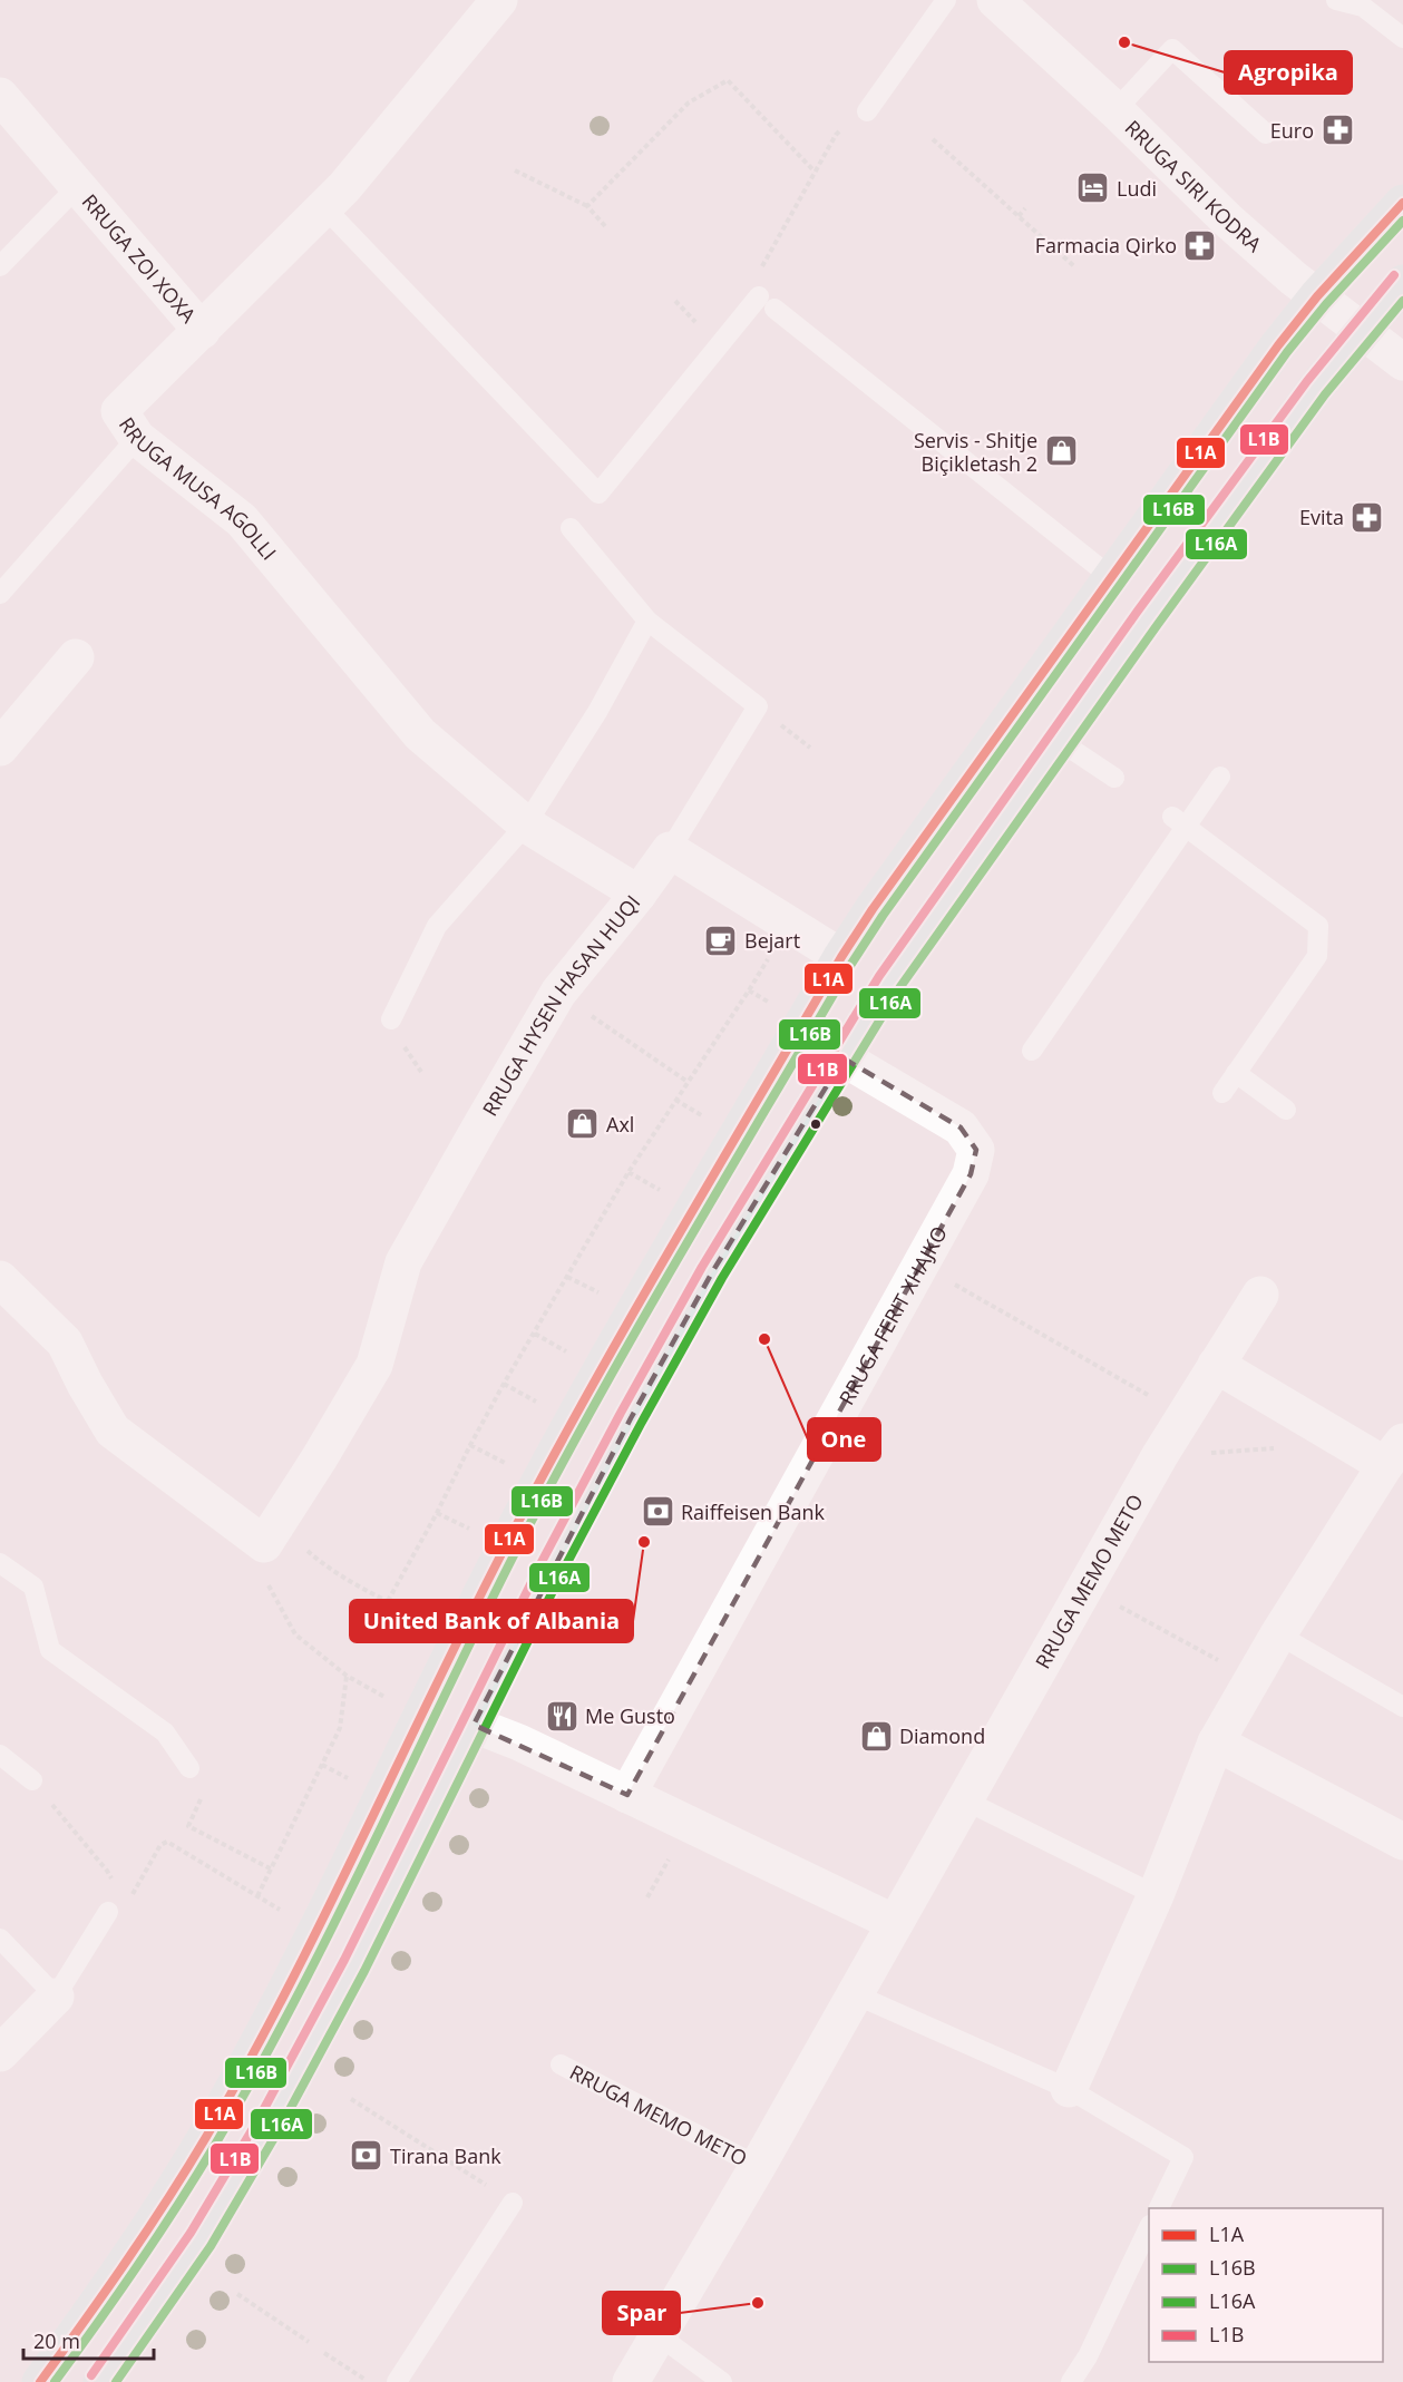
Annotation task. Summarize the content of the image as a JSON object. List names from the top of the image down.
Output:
{
  "streets": {
    "street": [
      "RRUGA SIRI KODRA",
      "RRUGA ZOI XOXA",
      "RRUGA MUSA AGOLLI",
      "RRUGA HYSEN HASAN HUQI",
      "RRUGA FERIT XHAJKO",
      "RRUGA MEMO METO"
    ]
  },
  "crossings": [
    ["RRUGA ZOI XOXA", "RRUGA MUSA AGOLLI"],
    ["RRUGA MUSA AGOLLI", "RRUGA HYSEN HASAN HUQI"]
  ],
  "places": {
    "other": [
      "Agropika",
      "One",
      "United Bank of Albania",
      "Spar"
    ],
    "pharmacy": ["Euro", "Farmacia Qirko", "Evita"],
    "hotel": ["Ludi"],
    "shop": ["Servis - Shitje Biçikletash 2", "Axl", "Diamond"],
    "cafe": ["Bejart"],
    "bank": ["Raiffeisen Bank", "Tirana Bank"],
    "restaurant": ["Me Gusto"]
  },
  "lines": [
    "transit line L1A",
    "transit line L16B",
    "transit line L1B",
    "transit line L16A"
  ],
  "legend": [
    "L1A",
    "L16B",
    "L16A",
    "L1B"
  ],
  "scale_bar": "20 m"
}
